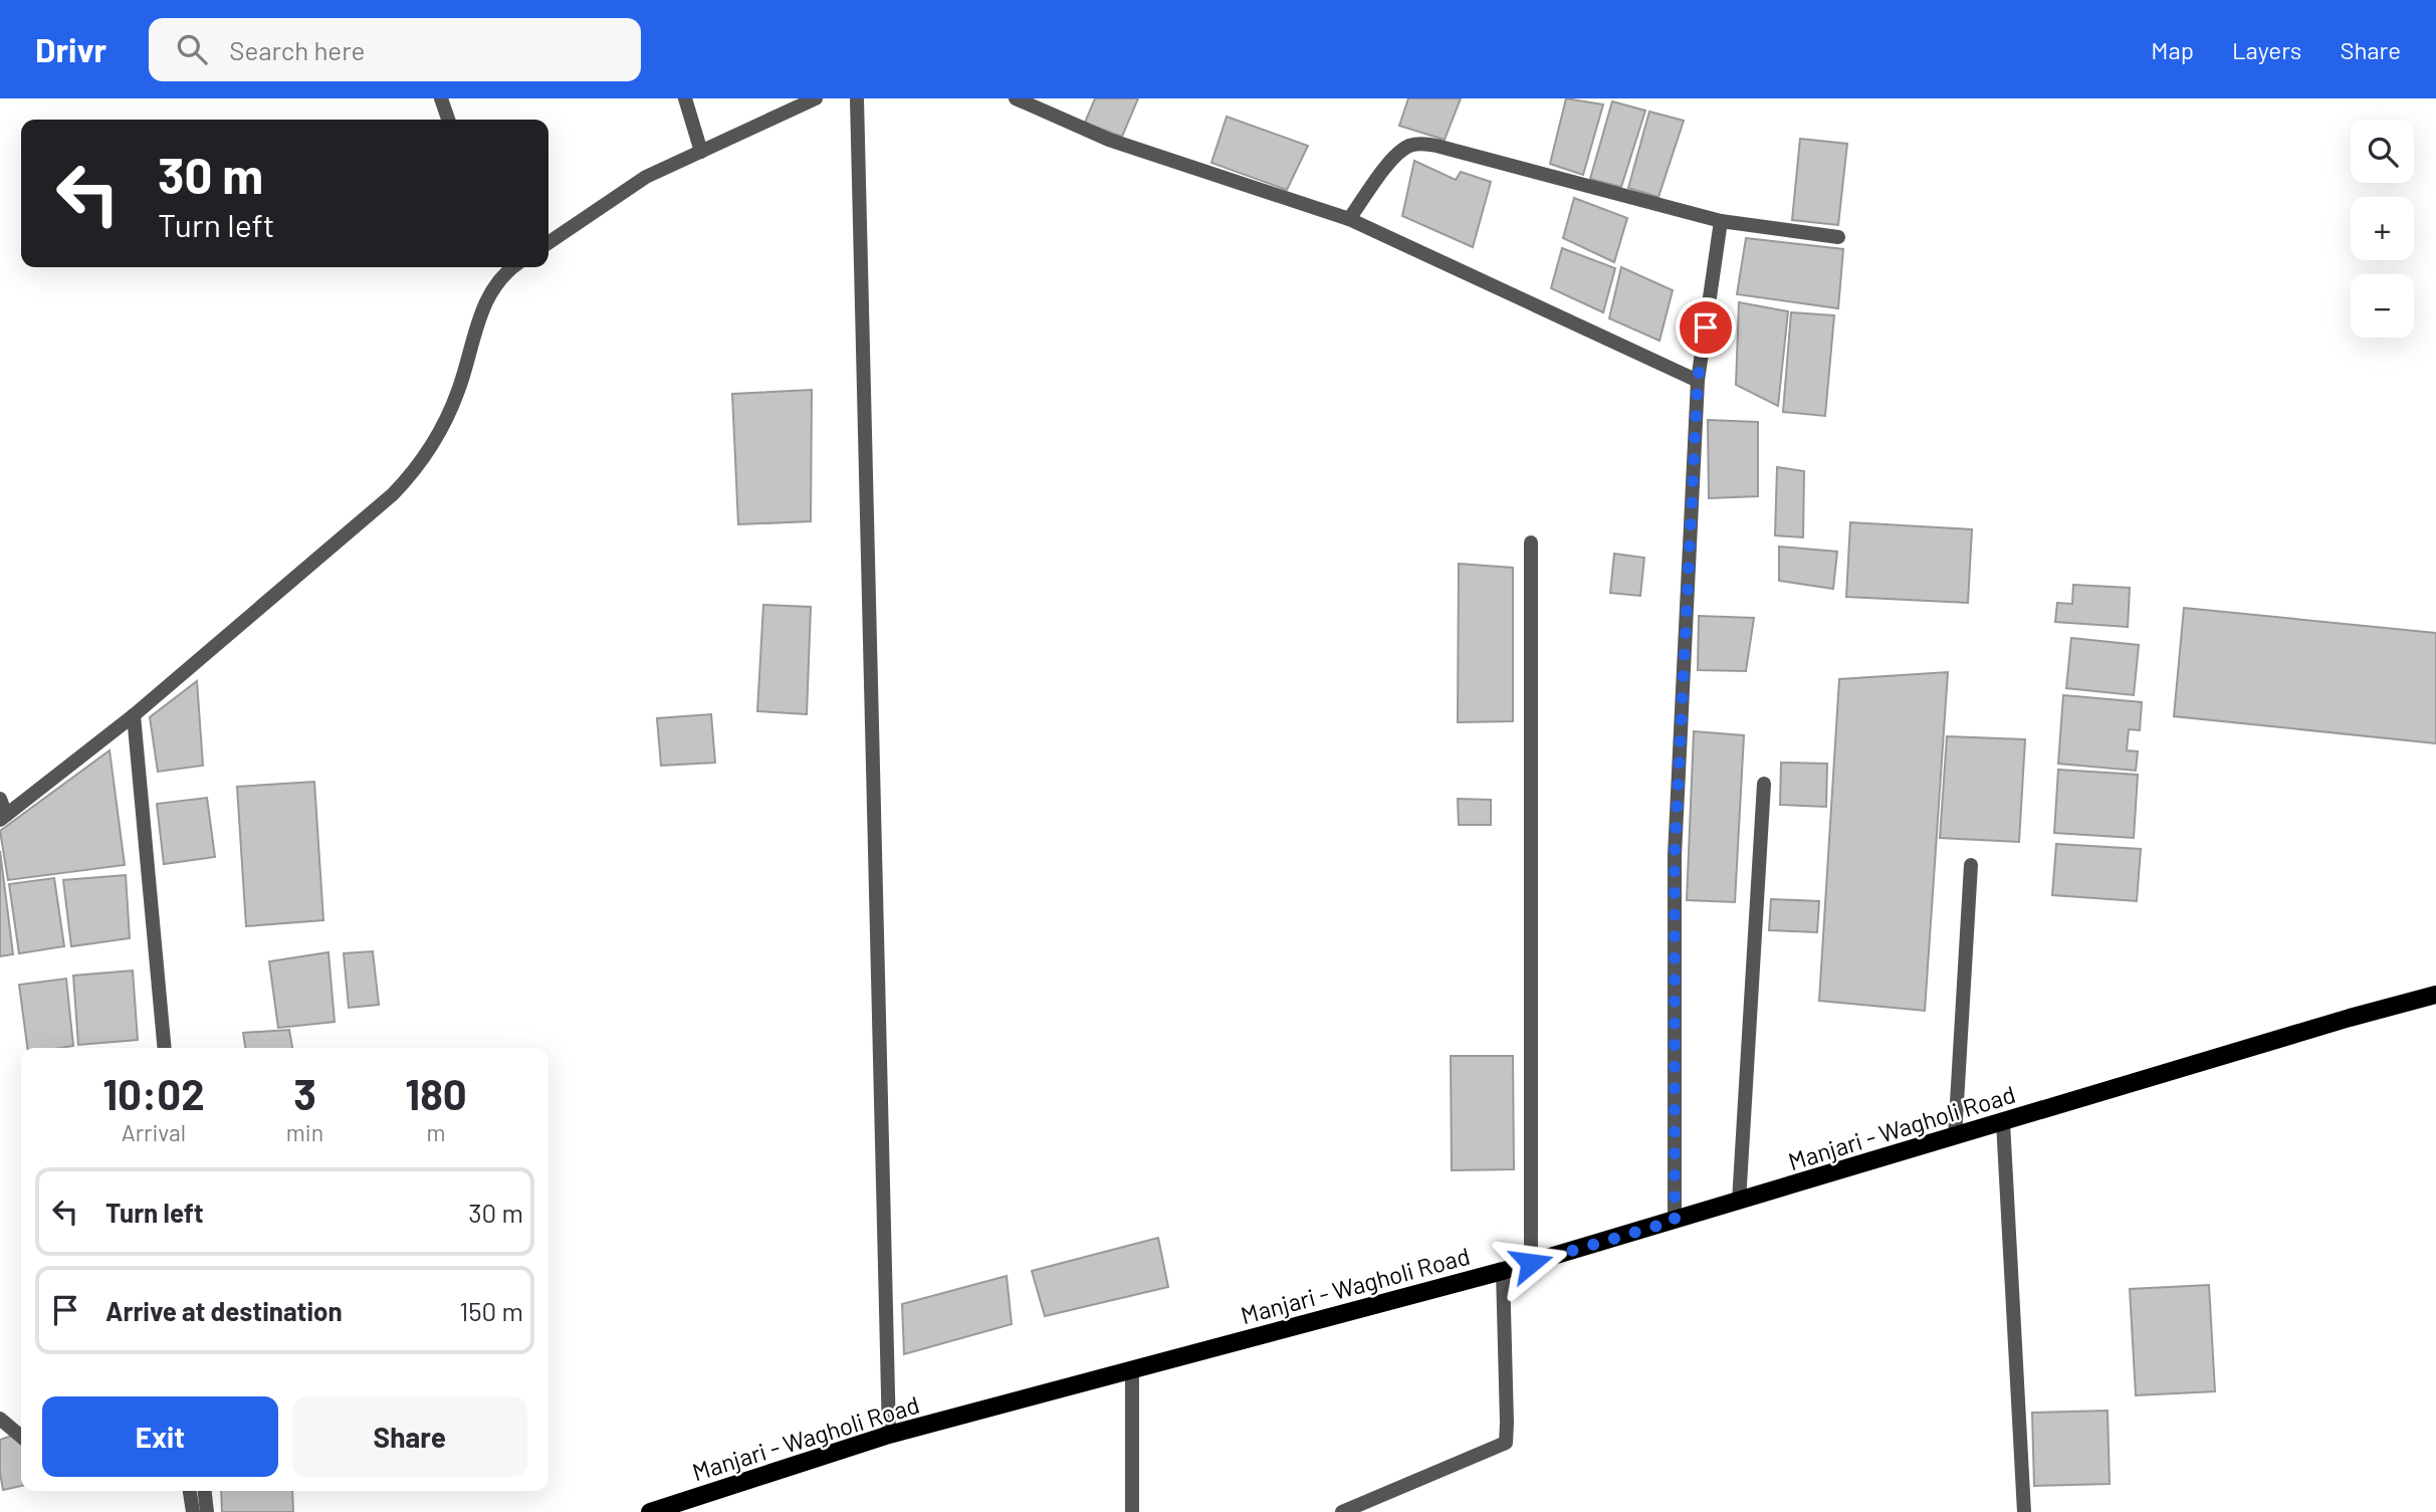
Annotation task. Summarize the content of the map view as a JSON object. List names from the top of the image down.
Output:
{
  "streets": {
    "main road": ["Manjari - Wagholi Road"]
  },
  "page": {
    "header": "Drivr",
    "search": "Search here",
    "nav": ["Map", "Layers", "Share"],
    "map_buttons": ["+", "−"],
    "turn": ["30 m", "Turn left"],
    "eta": [
      "10:02",
      "Arrival",
      "3",
      "min",
      "180",
      "m"
    ],
    "list": [
      {
        "name": "Turn left",
        "value": "30 m"
      },
      {
        "name": "Arrive at destination",
        "value": "150 m"
      }
    ],
    "buttons": ["Exit", "Share"]
  }
}
